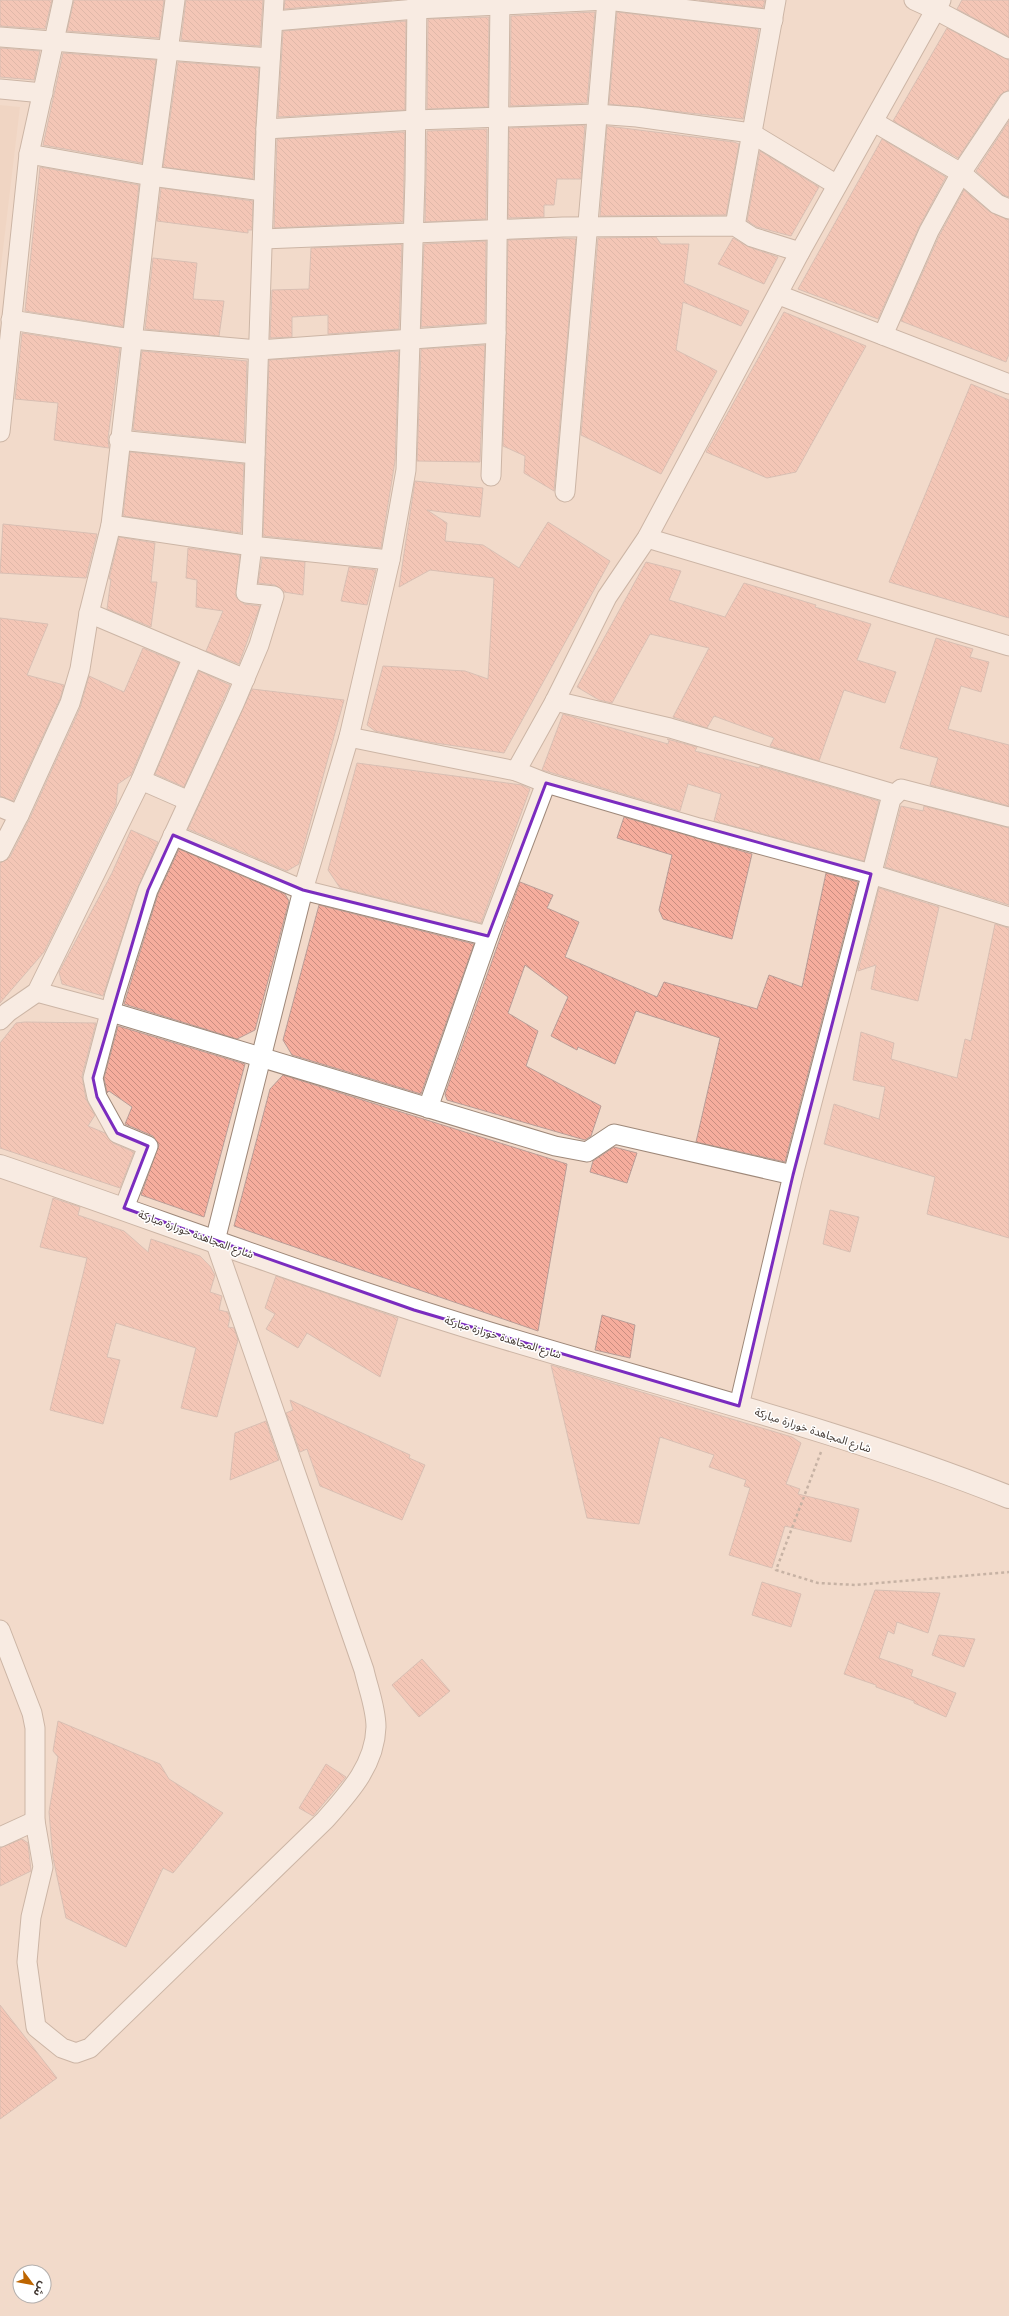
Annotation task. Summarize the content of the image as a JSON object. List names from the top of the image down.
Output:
{
  "streets": {
    "street": ["شارع المجاهدة خورارة مباركة"]
  },
  "north": "bottom right"
}
